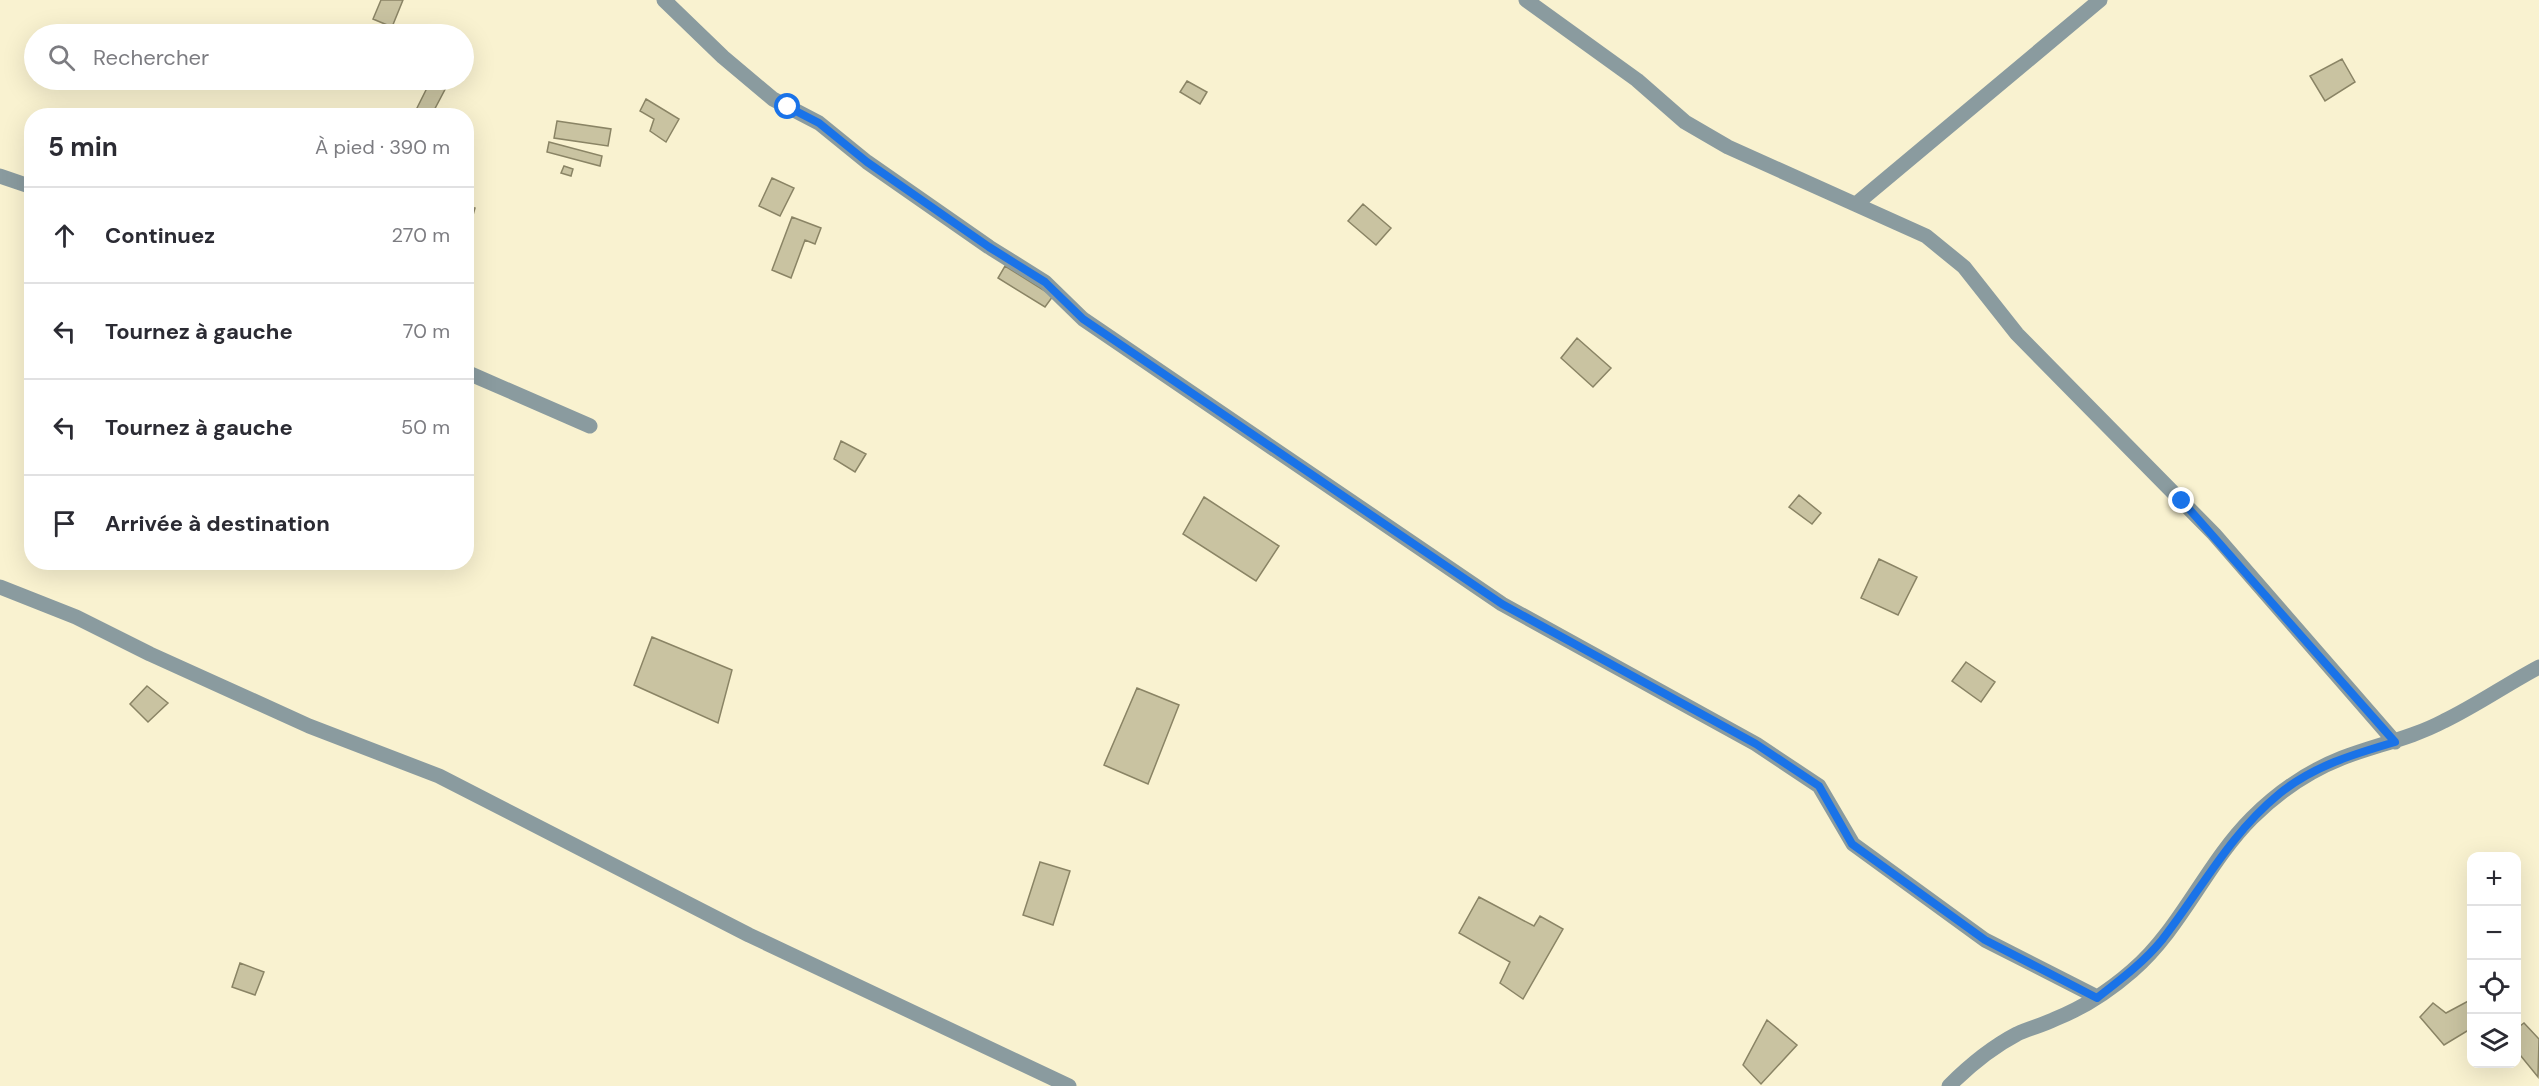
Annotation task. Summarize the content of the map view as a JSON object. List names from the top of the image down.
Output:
{
  "page": {
    "search": "Rechercher",
    "heading": ["5 min", "À pied · 390 m"],
    "list": [
      ["Continuez", "270 m"],
      ["Tournez à gauche", "70 m"],
      ["Tournez à gauche", "50 m"],
      "Arrivée à destination"
    ],
    "map_buttons": ["+", "−"]
  }
}
